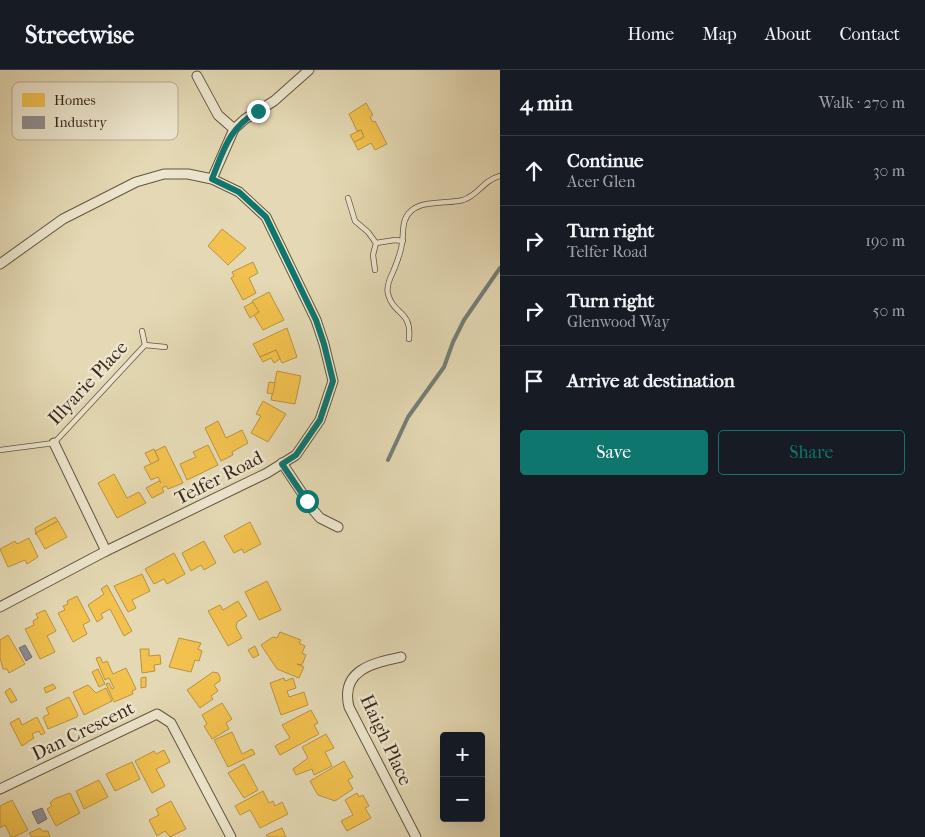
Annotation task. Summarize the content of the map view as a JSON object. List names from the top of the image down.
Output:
{
  "streets": {
    "street": [
      "Illyarie Place",
      "Telfer Road",
      "Dan Crescent",
      "Haigh Place"
    ]
  },
  "crossings": [
    ["Illyarie Place", "Telfer Road"]
  ],
  "legend": ["Homes", "Industry"],
  "page": {
    "header": "Streetwise",
    "nav": [
      "Home",
      "Map",
      "About",
      "Contact"
    ],
    "heading": ["4 min", "Walk · 270 m"],
    "list": [
      ["Continue", "Acer Glen", "30 m"],
      ["Turn right", "Telfer Road", "190 m"],
      ["Turn right", "Glenwood Way", "50 m"],
      "Arrive at destination"
    ],
    "buttons": ["Save", "Share"],
    "map_buttons": ["+", "−"]
  }
}
